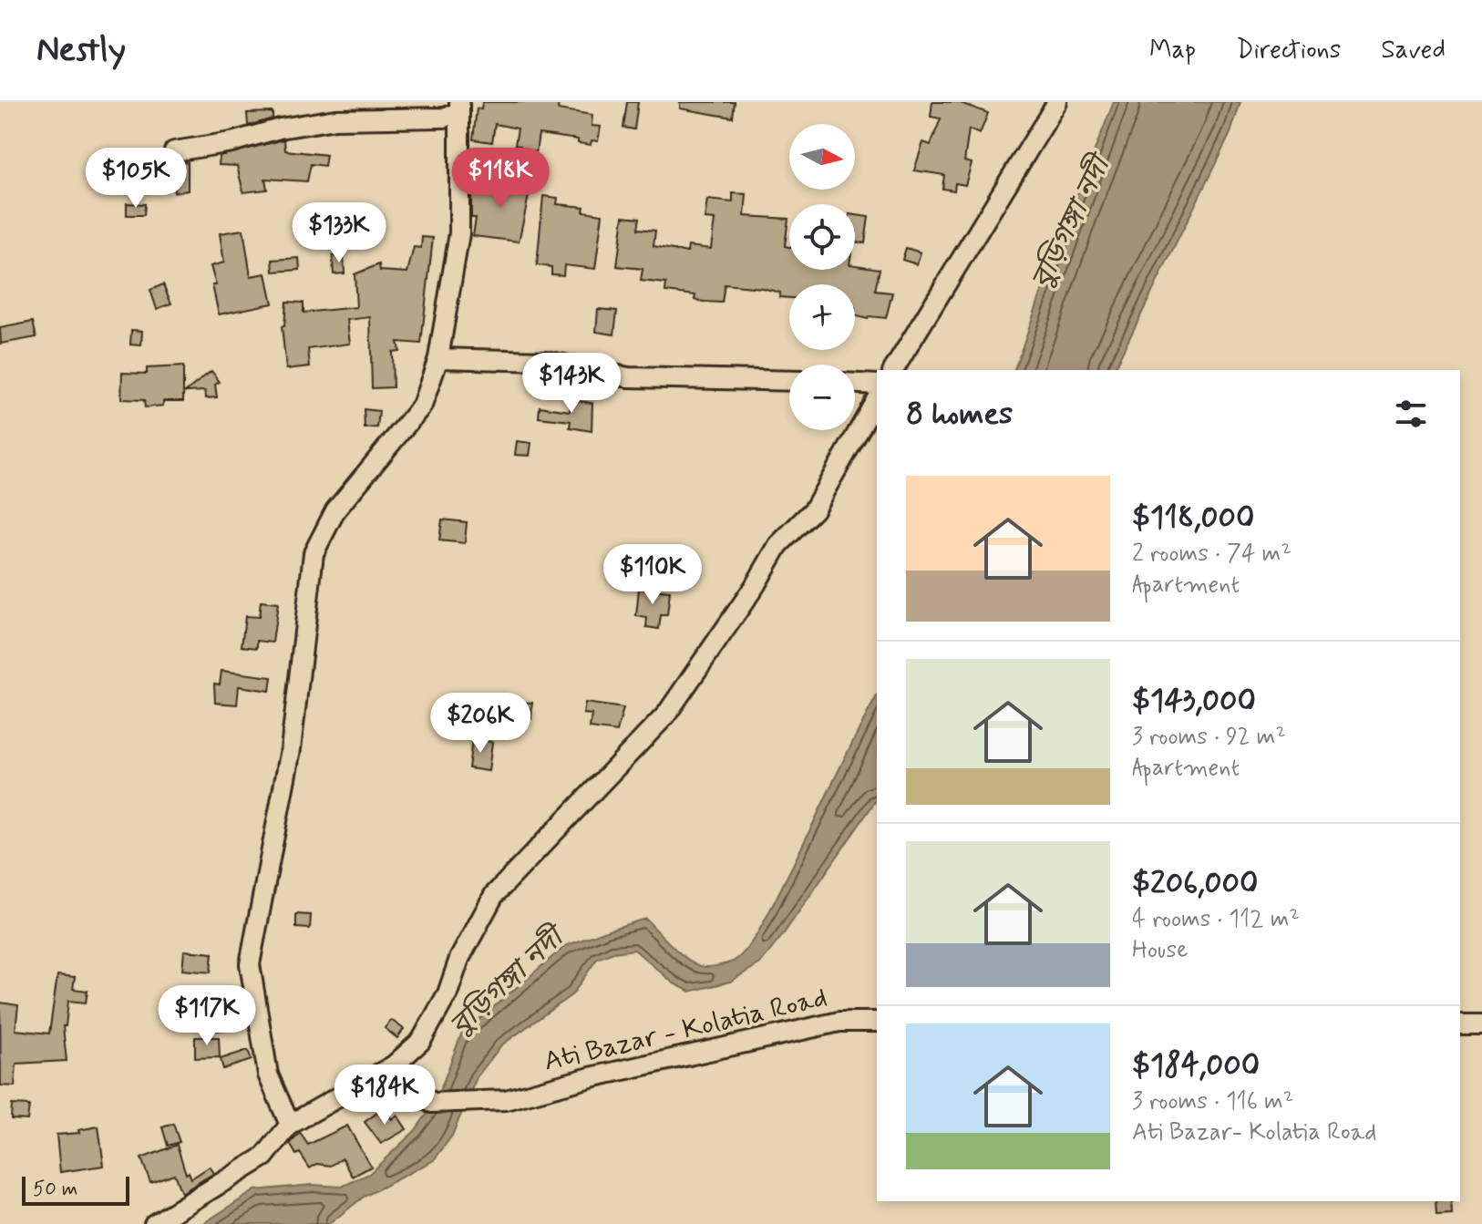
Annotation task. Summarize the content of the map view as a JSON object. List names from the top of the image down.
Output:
{
  "streets": {
    "street": ["Ati Bazar - Kolatia Road"]
  },
  "water": ["বুড়িগঙ্গা নদী"],
  "scale_bar": "50 m",
  "north": "right",
  "page": {
    "header": "Nestly",
    "nav": ["Map", "Directions", "Saved"],
    "map_buttons": ["+", "−"],
    "price": [
      "$105K",
      "$118K",
      "$133K",
      "$143K",
      "$110K",
      "$206K",
      "$117K",
      "$184K"
    ],
    "heading": "8 homes",
    "list": [
      {
        "name": "$118,000",
        "note": "2 rooms · 74 m² · Apartment"
      },
      {
        "name": "$143,000",
        "note": "3 rooms · 92 m² · Apartment"
      },
      {
        "name": "$206,000",
        "note": "4 rooms · 112 m² · House"
      },
      {
        "name": "$184,000",
        "note": "3 rooms · 116 m² · Ati Bazar- Kolatia Road"
      }
    ],
    "scale": "50 m"
  }
}
